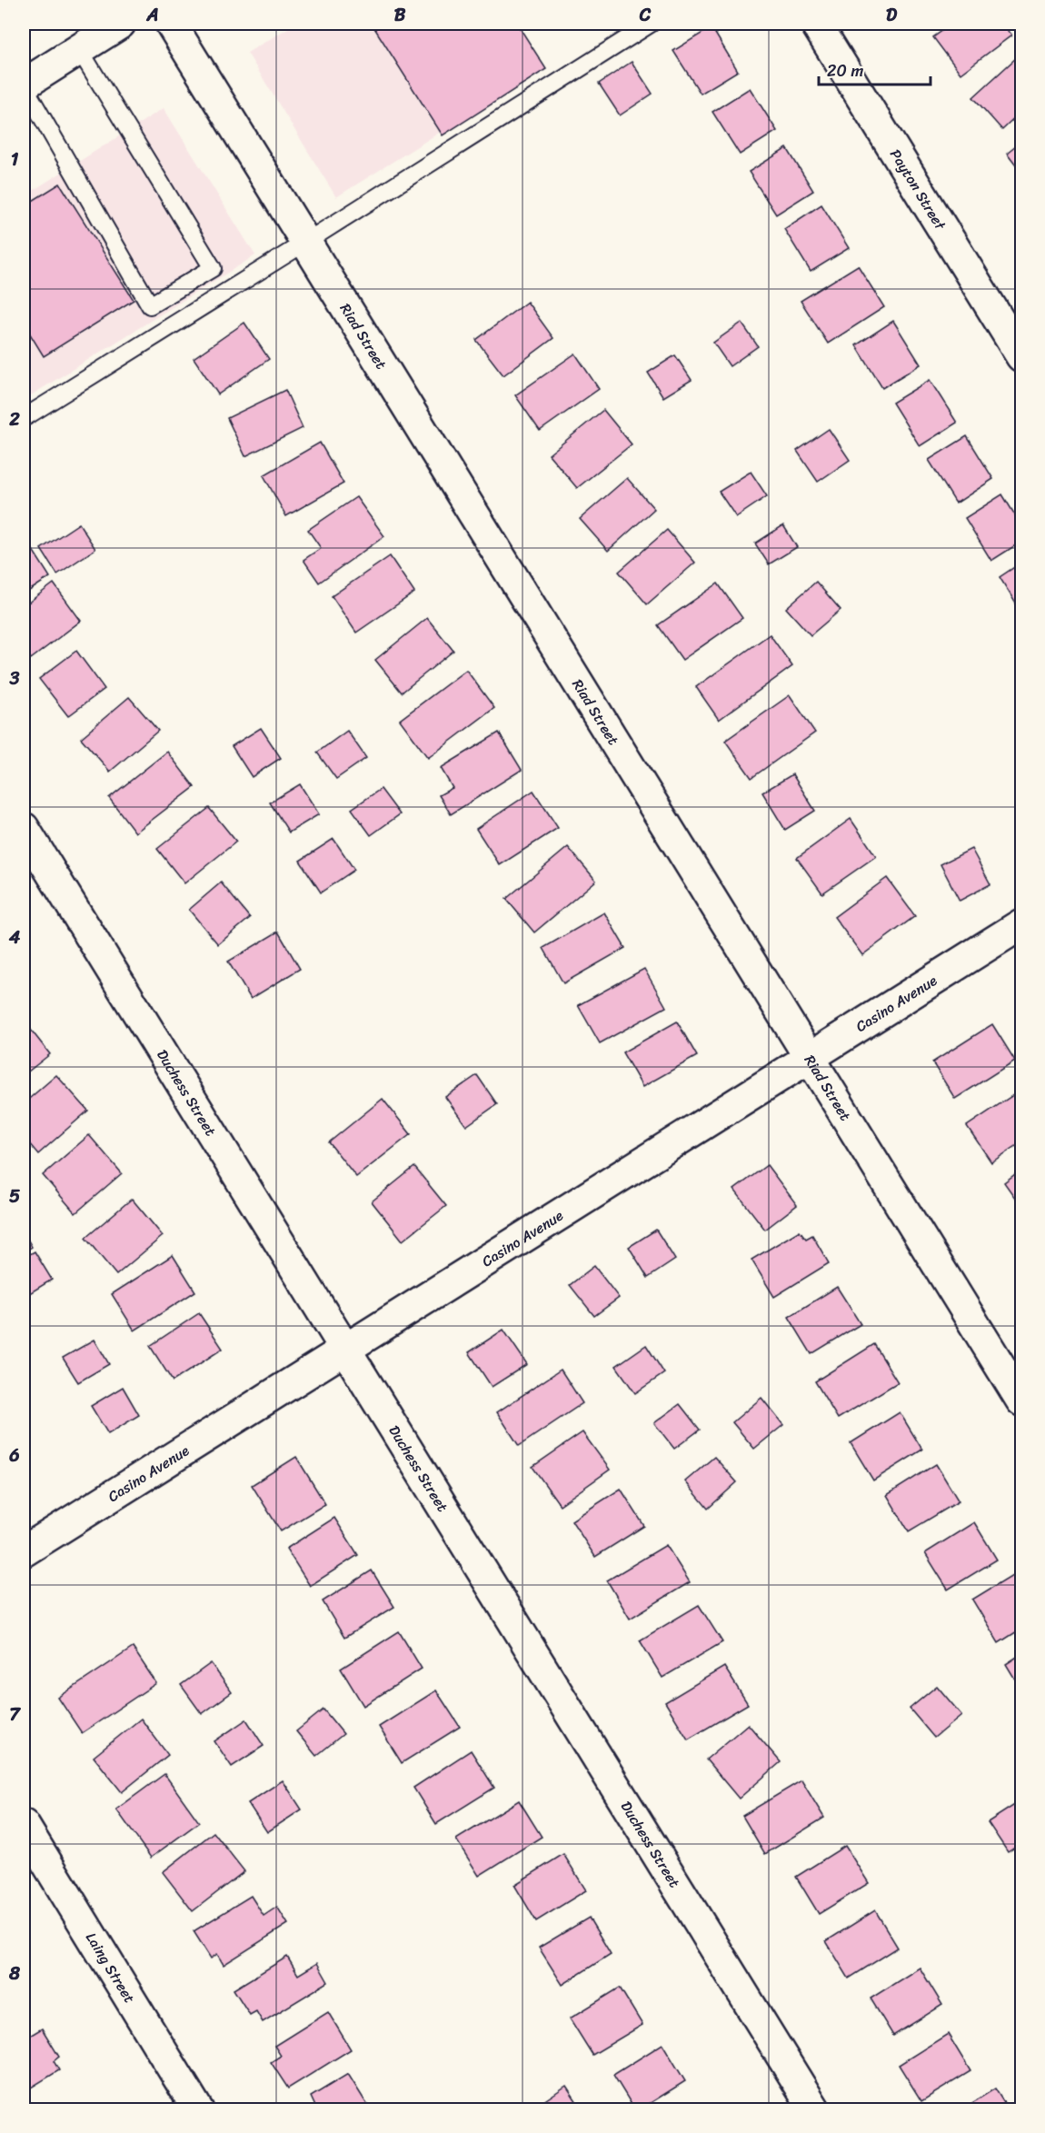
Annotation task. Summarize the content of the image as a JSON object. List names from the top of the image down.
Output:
{
  "streets": {
    "street": [
      "Payton Street",
      "Riad Street",
      "Casino Avenue",
      "Duchess Street",
      "Laing Street"
    ]
  },
  "crossings": [
    ["Riad Street", "Casino Avenue"],
    ["Casino Avenue", "Duchess Street"]
  ],
  "scale_bar": "20 m",
  "grid": {
    "columns": [
      "A",
      "B",
      "C",
      "D"
    ],
    "rows": [
      "1",
      "2",
      "3",
      "4",
      "5",
      "6",
      "7",
      "8"
    ]
  }
}
